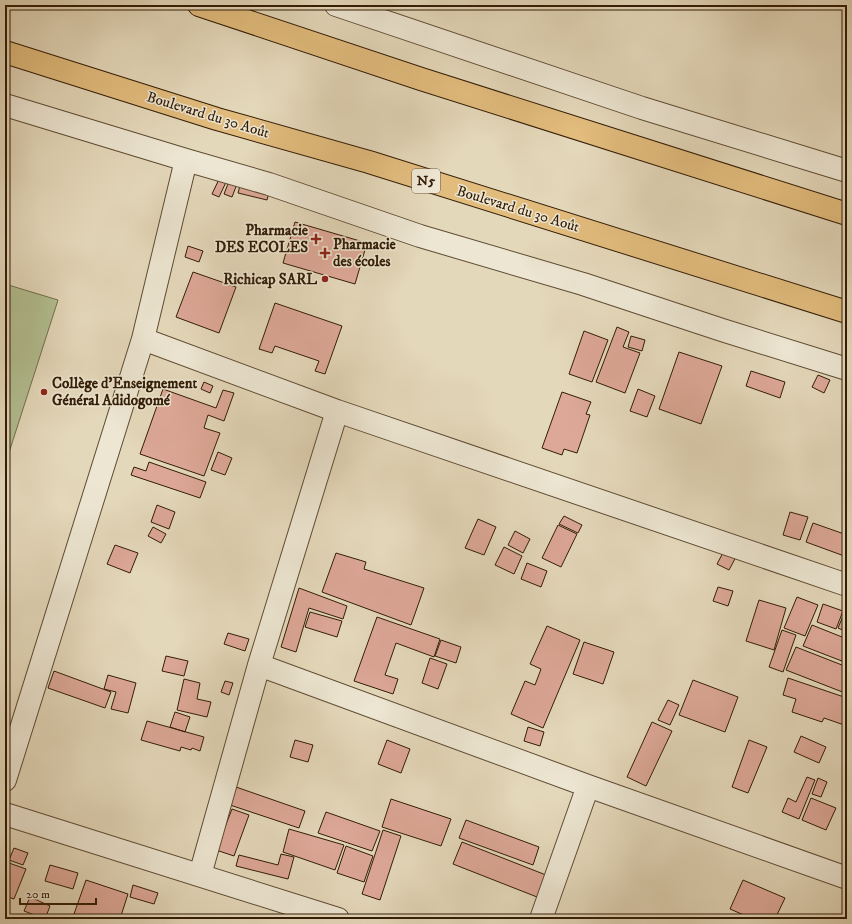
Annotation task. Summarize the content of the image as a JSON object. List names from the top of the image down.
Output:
{
  "streets": {
    "highway": ["Boulevard du 30 Août", "N5"]
  },
  "places": {
    "health": ["Pharmacie DES ECOLES", "Pharmacie des écoles"],
    "other": ["Richicap SARL", "Collège d'Enseignement Général Adidogomé"]
  },
  "scale_bar": "20 m"
}
